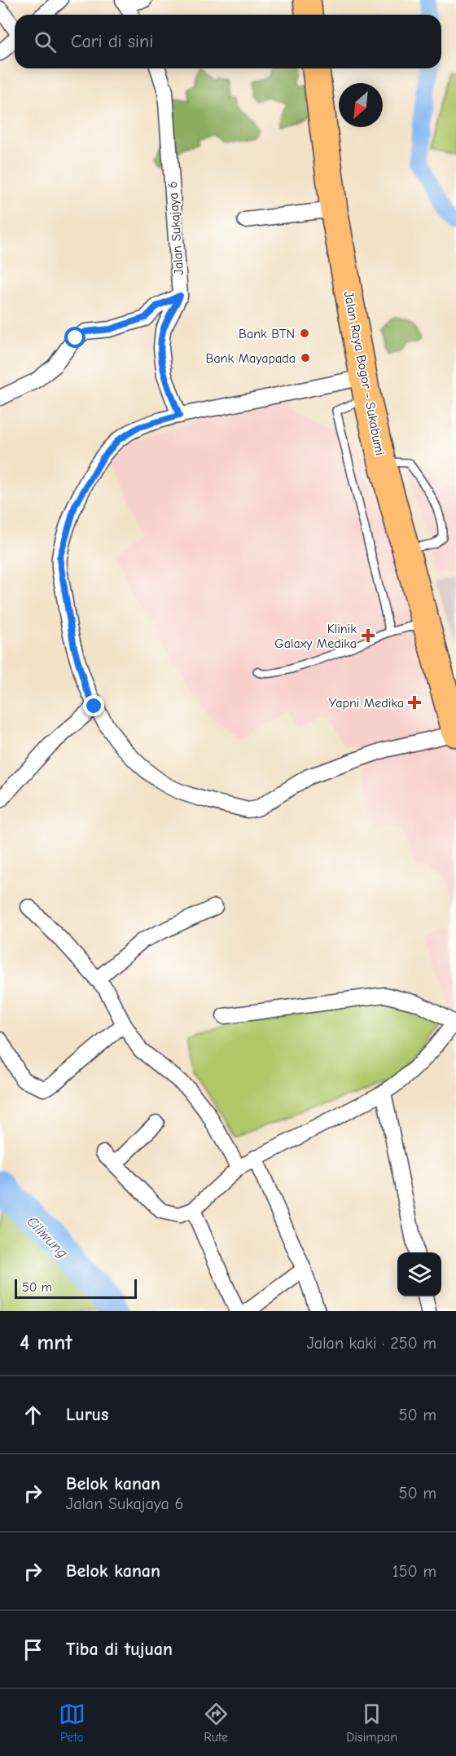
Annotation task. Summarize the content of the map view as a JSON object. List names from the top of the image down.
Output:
{
  "streets": {
    "highway": ["Jalan Raya Bogor - Sukabumi"],
    "street": ["Jalan Sukajaya 6"]
  },
  "water": ["Ciliwung"],
  "places": {
    "other": ["Bank BTN", "Bank Mayapada"],
    "health": ["Klinik Galaxy Medika", "Yapni Medika"]
  },
  "scale_bar": "50 m",
  "north": "bottom left",
  "page": {
    "search": "Cari di sini",
    "scale": "50 m",
    "heading": ["4 mnt", "Jalan kaki · 250 m"],
    "list": [
      ["Lurus", "50 m"],
      ["Belok kanan", "Jalan Sukajaya 6", "50 m"],
      ["Belok kanan", "150 m"],
      "Tiba di tujuan"
    ],
    "nav": ["Peta", "Rute", "Disimpan"]
  }
}
